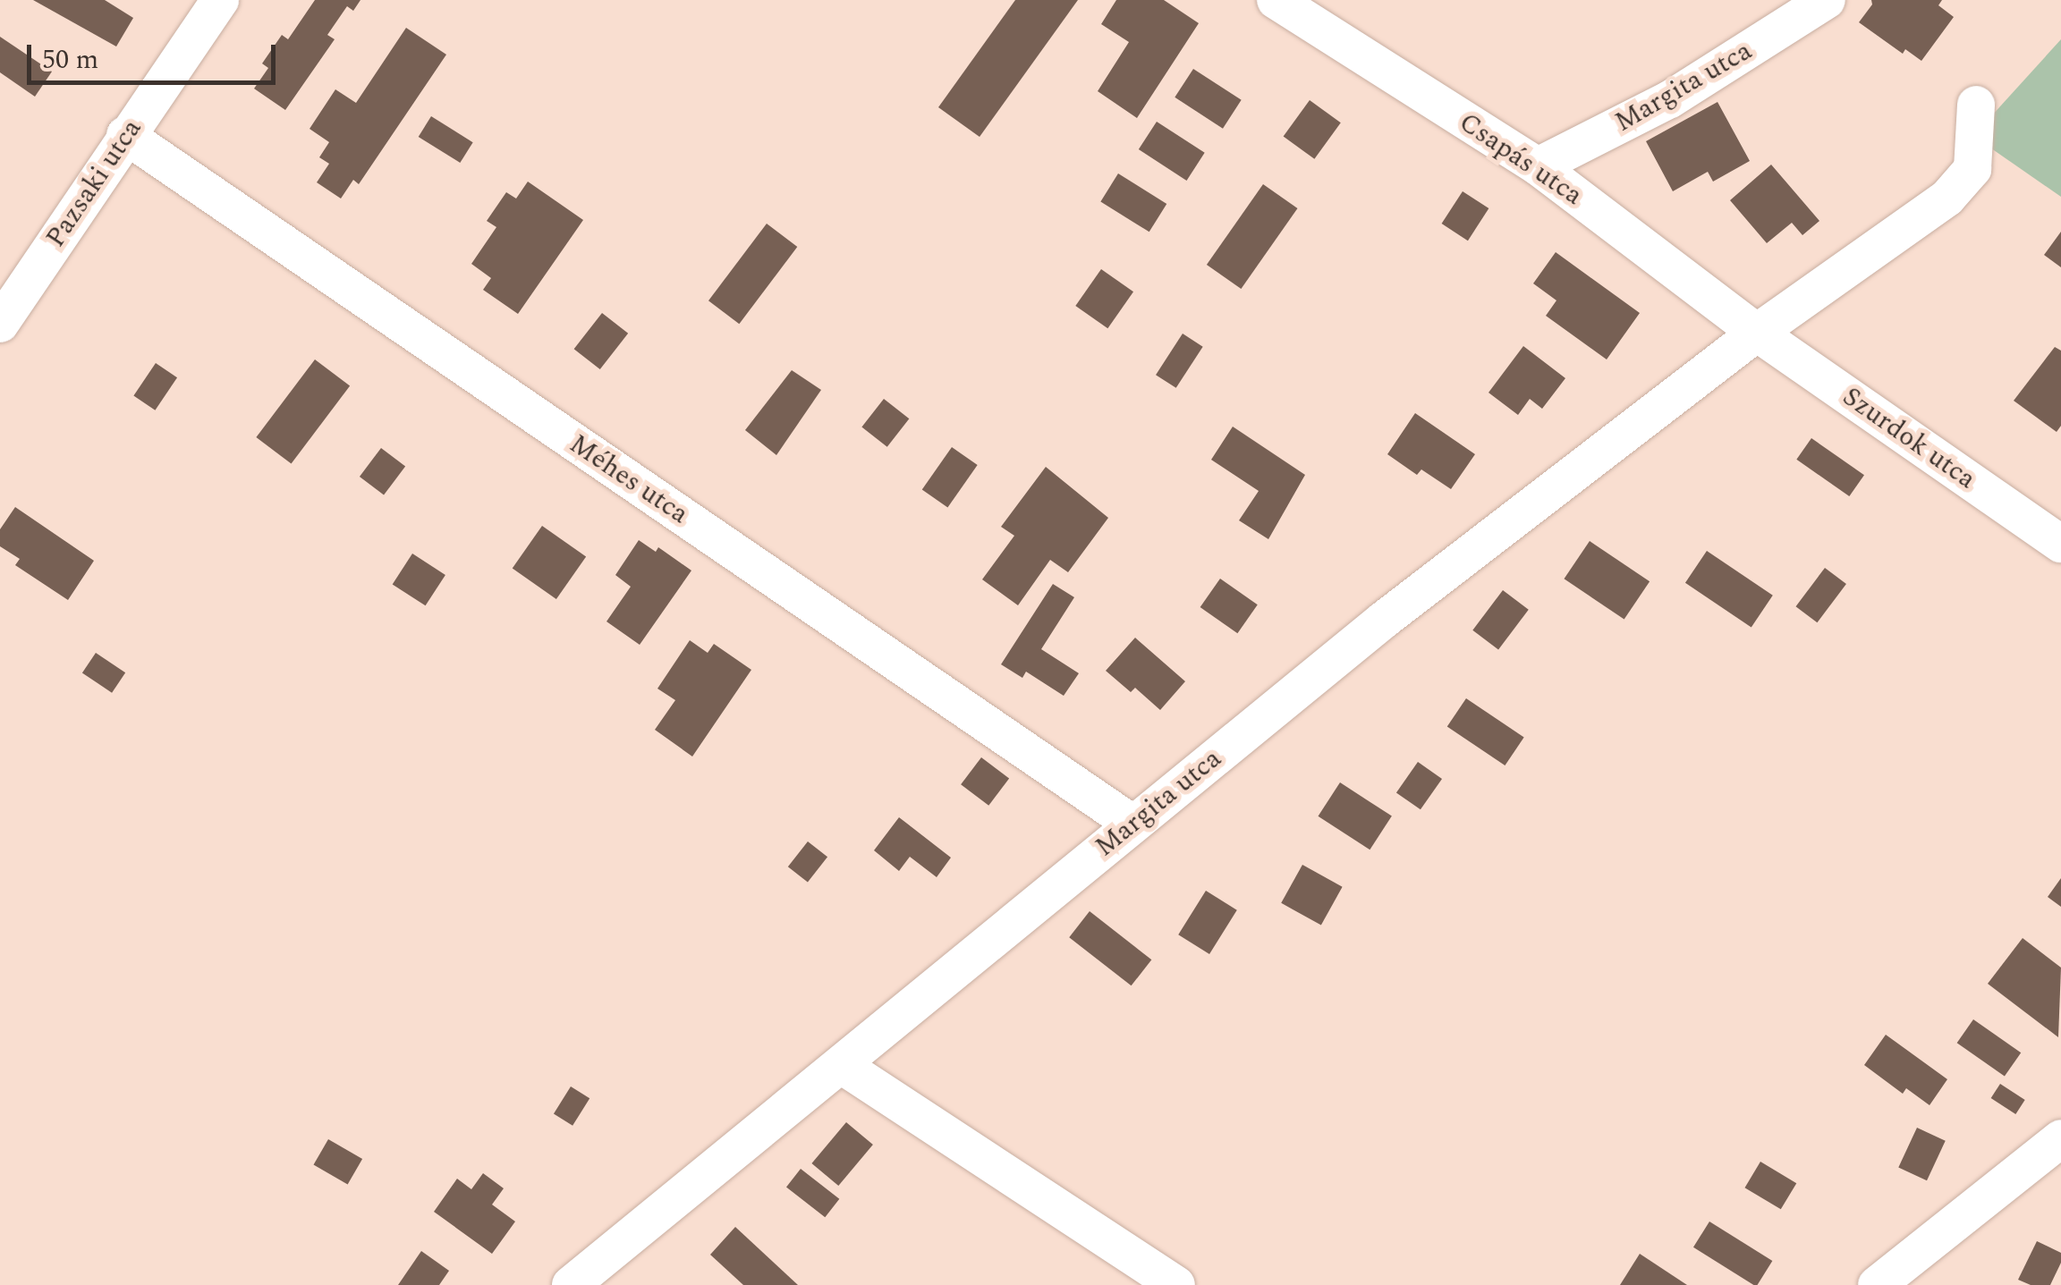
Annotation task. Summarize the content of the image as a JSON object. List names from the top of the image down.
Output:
{
  "streets": {
    "street": [
      "Margita utca",
      "Csapás utca",
      "Pazsaki utca",
      "Szurdok utca",
      "Méhes utca"
    ]
  },
  "crossings": [
    ["Margita utca", "Csapás utca"],
    ["Margita utca", "Szurdok utca"],
    ["Margita utca", "Méhes utca"],
    ["Csapás utca", "Szurdok utca"],
    ["Pazsaki utca", "Méhes utca"]
  ],
  "scale_bar": "50 m"
}
